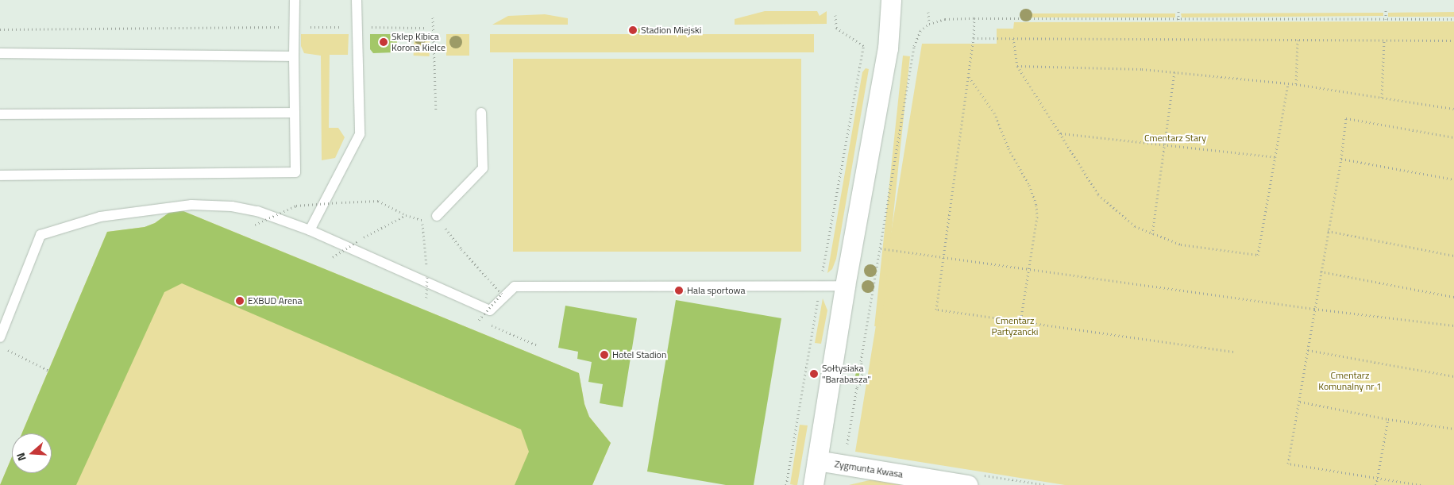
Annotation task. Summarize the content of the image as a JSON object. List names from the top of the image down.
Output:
{
  "streets": {
    "street": ["Zygmunta Kwasa"]
  },
  "parks": ["Cmentarz Stary", "Cmentarz Partyzancki", "Cmentarz Komunalny nr 1"],
  "places": [
    "Stadion Miejski",
    "Sklep Kibica Korona Kielce",
    "Hala sportowa",
    "EXBUD Arena",
    "Hotel Stadion",
    "Sołtysiaka \"Barabasza\""
  ],
  "north": "left"
}
